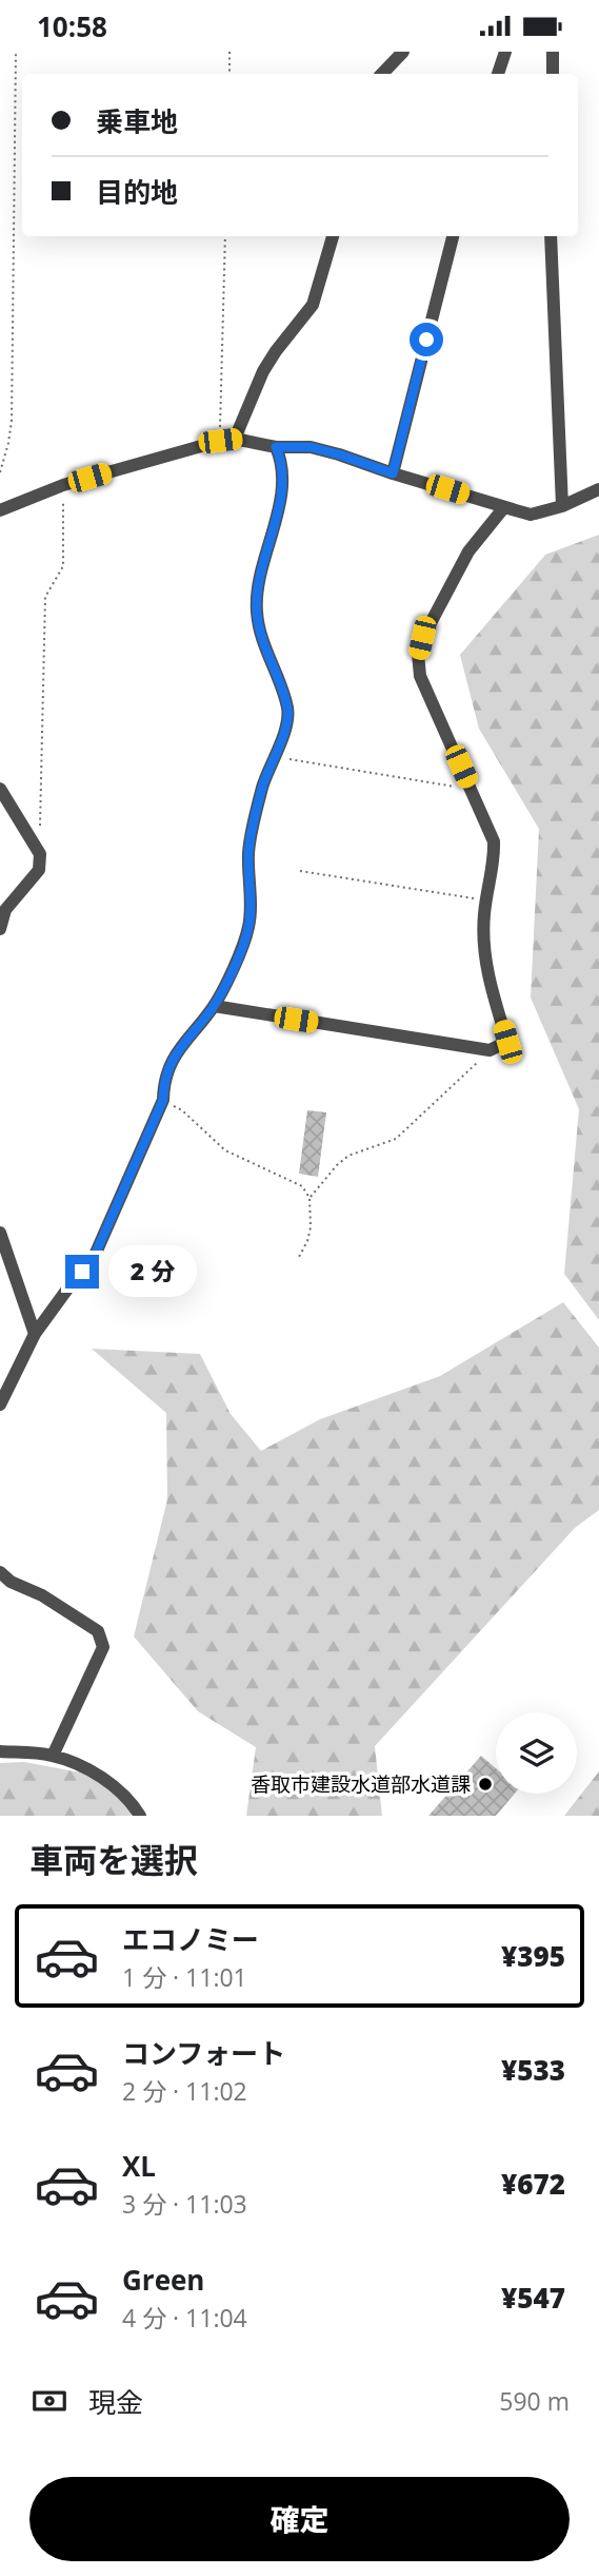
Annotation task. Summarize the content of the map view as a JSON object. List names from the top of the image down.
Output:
{
  "places": ["香取市建設水道部水道課"],
  "page": {
    "status": "10:58",
    "banner": ["乗車地", "目的地"],
    "bubble": "2 分",
    "heading": "車両を選択",
    "list": [
      {
        "name": "エコノミー",
        "note": "1 分 · 11:01",
        "value": "¥395"
      },
      {
        "name": "コンフォート",
        "note": "2 分 · 11:02",
        "value": "¥533"
      },
      {
        "name": "XL",
        "note": "3 分 · 11:03",
        "value": "¥672"
      },
      {
        "name": "Green",
        "note": "4 分 · 11:04",
        "value": "¥547"
      }
    ],
    "pay": ["現金", "590 m"],
    "buttons": "確定"
  }
}
